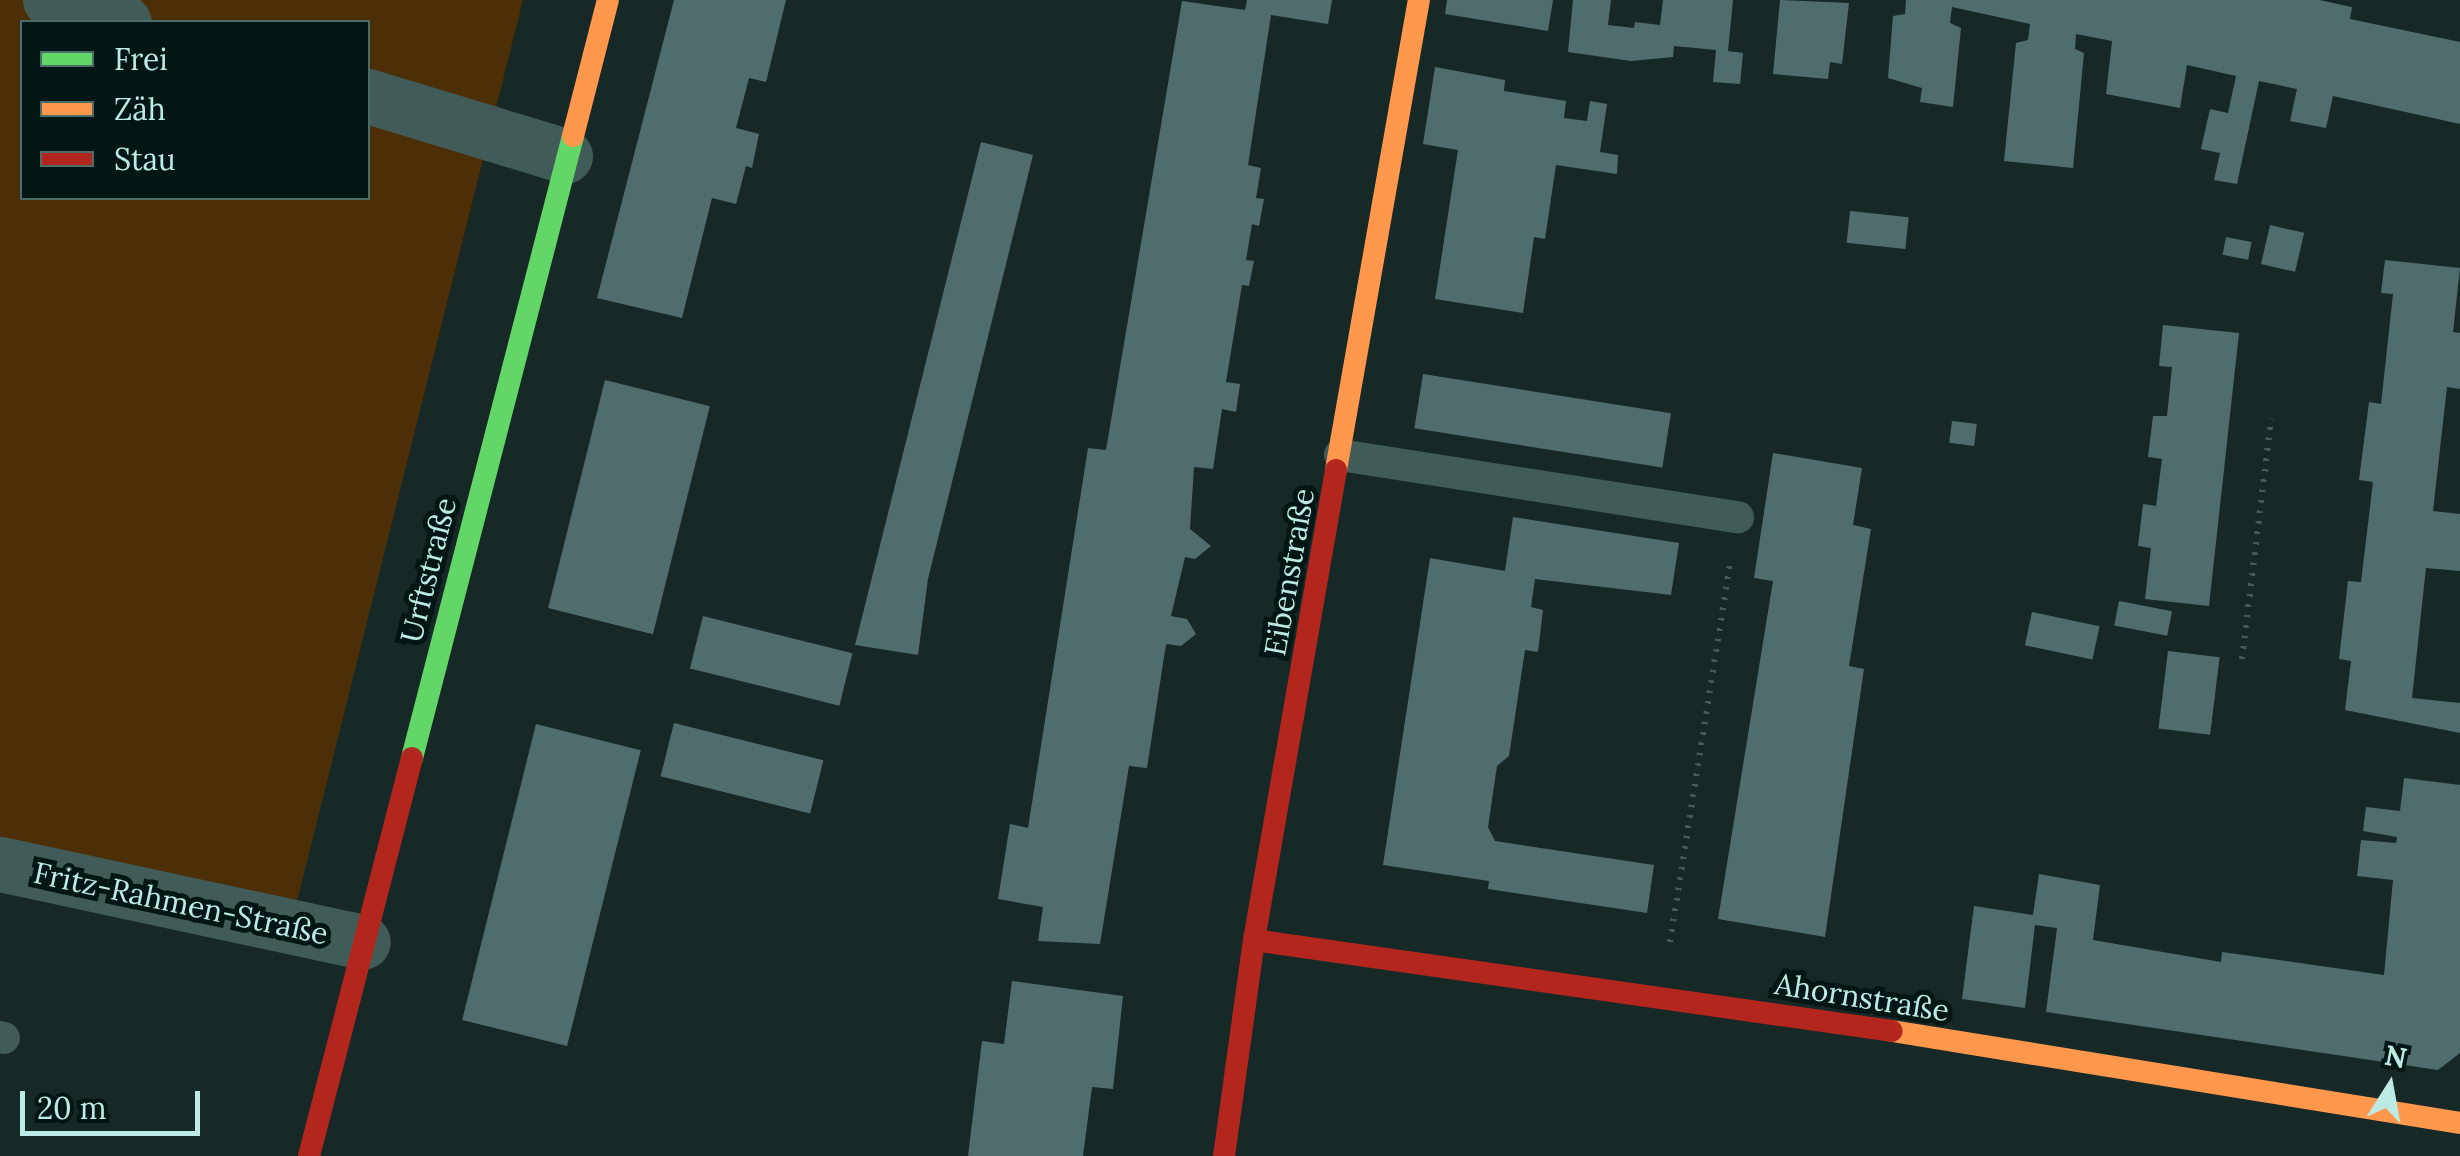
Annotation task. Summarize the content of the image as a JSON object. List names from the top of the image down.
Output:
{
  "streets": {
    "street": [
      "Urftstraße",
      "Eibenstraße",
      "Fritz-Rahmen-Straße",
      "Ahornstraße"
    ]
  },
  "crossings": [
    ["Urftstraße", "Fritz-Rahmen-Straße"],
    ["Eibenstraße", "Ahornstraße"]
  ],
  "legend": ["Frei", "Zäh", "Stau"],
  "scale_bar": "20 m",
  "north": "top"
}
